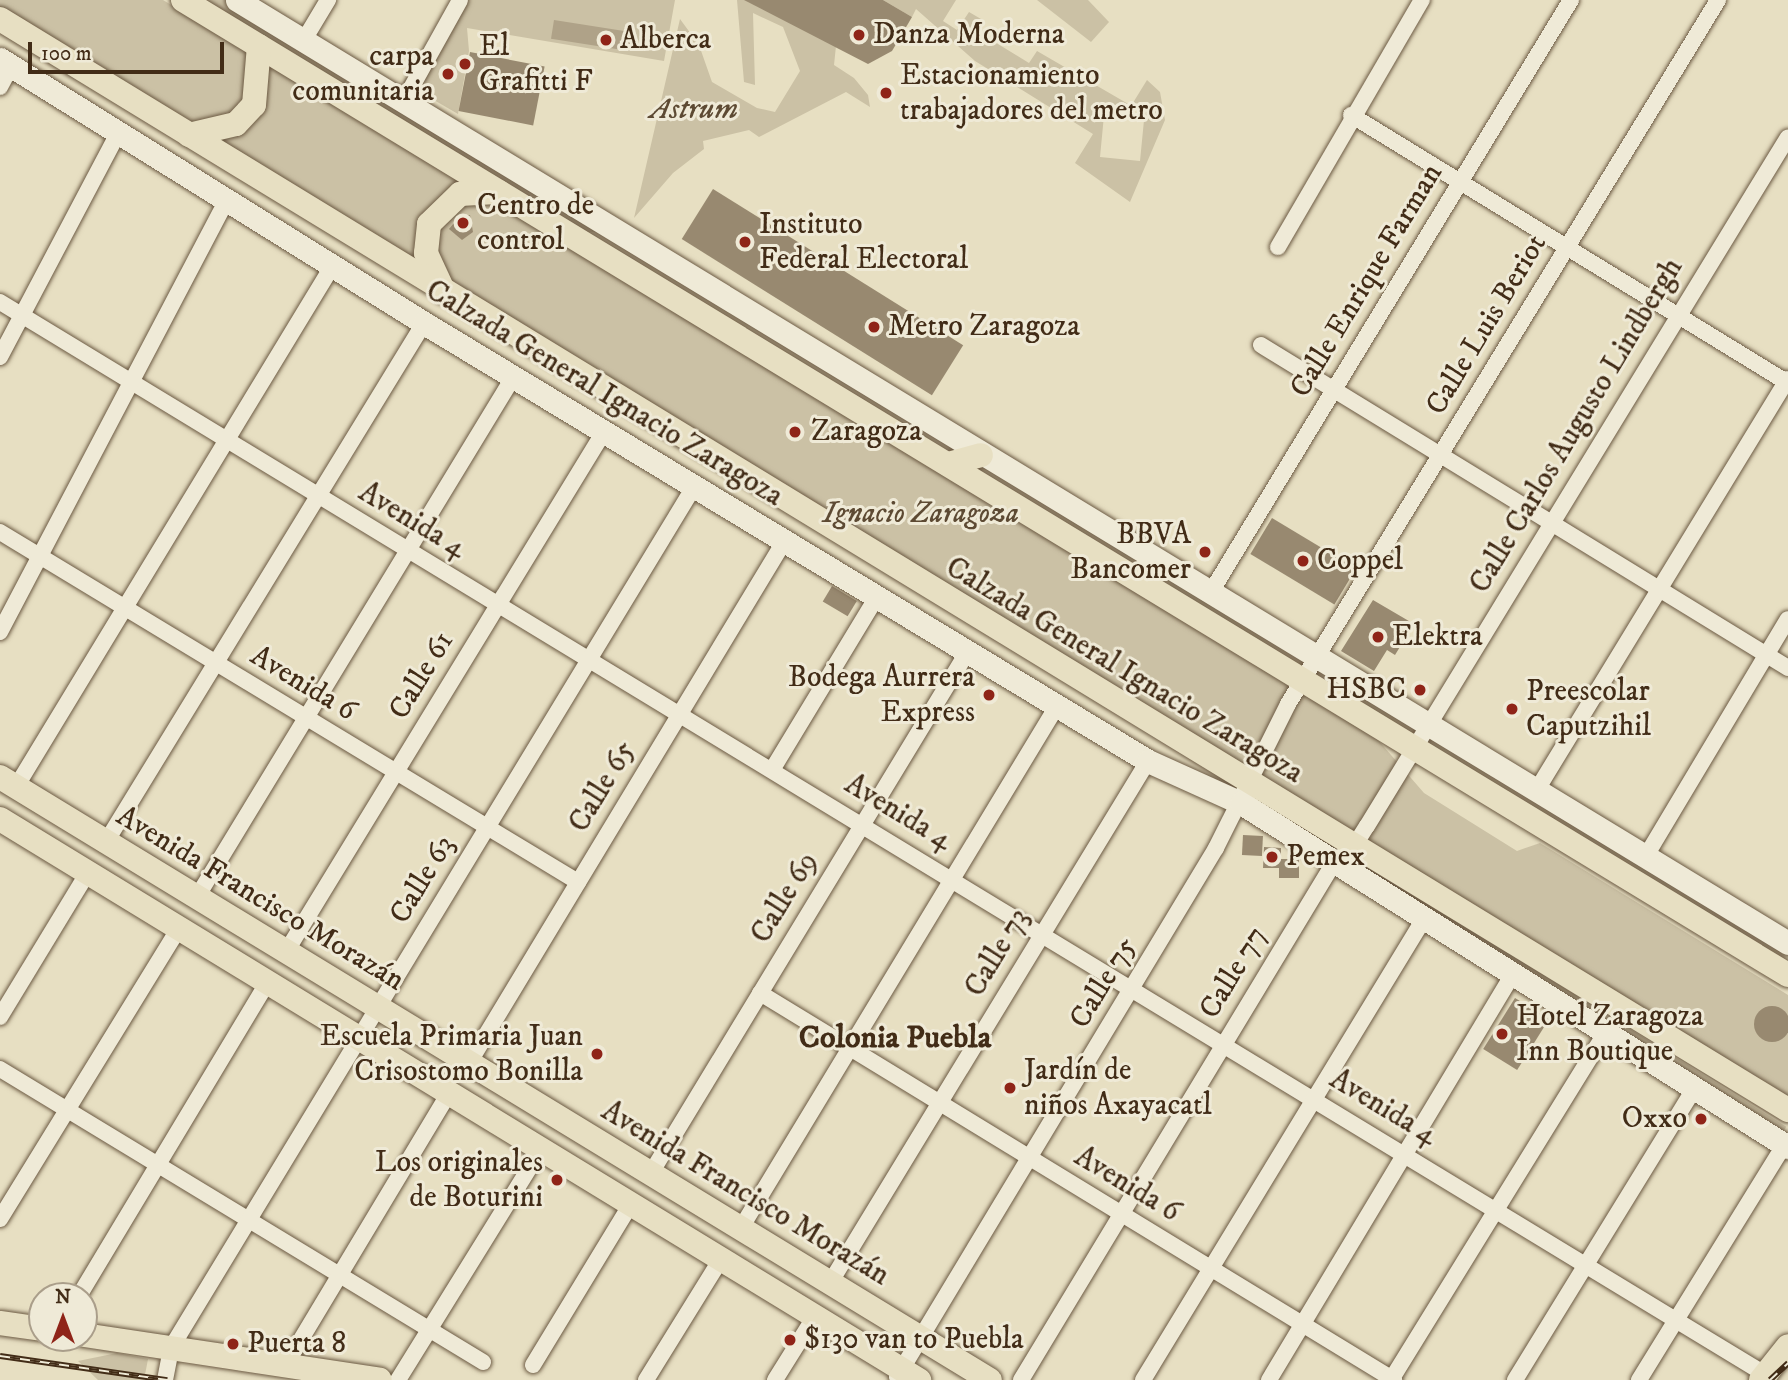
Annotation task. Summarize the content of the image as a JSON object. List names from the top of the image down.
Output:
{
  "streets": {
    "main road": ["Calzada General Ignacio Zaragoza", "Avenida Francisco Morazán"],
    "street": [
      "Calle Enrique Farman",
      "Calle Luis Beriot",
      "Calle Carlos Augusto Lindbergh",
      "Avenida 4",
      "Calle 61",
      "Avenida 6",
      "Calle 65",
      "Calle 63",
      "Calle 69",
      "Calle 73",
      "Calle 77",
      "Calle 75"
    ]
  },
  "crossings": [
    ["Calle Luis Beriot", "Calle 75"],
    ["Calzada General Ignacio Zaragoza", "Calle 61"],
    ["Calzada General Ignacio Zaragoza", "Calle 65"],
    ["Calzada General Ignacio Zaragoza", "Calle 63"],
    ["Calzada General Ignacio Zaragoza", "Calle 69"],
    ["Calzada General Ignacio Zaragoza", "Calle 73"],
    ["Calzada General Ignacio Zaragoza", "Calle 77"],
    ["Calzada General Ignacio Zaragoza", "Calle 75"],
    ["Calle Carlos Augusto Lindbergh", "Calle 77"],
    ["Avenida 4", "Calle 61"],
    ["Avenida 4", "Calle 65"],
    ["Avenida 4", "Calle 63"],
    ["Avenida 4", "Calle 69"],
    ["Avenida 4", "Calle 73"],
    ["Avenida 4", "Calle 77"],
    ["Avenida 4", "Calle 75"],
    ["Calle 61", "Avenida 6"],
    ["Calle 61", "Avenida Francisco Morazán"],
    ["Avenida 6", "Calle 65"],
    ["Avenida 6", "Calle 63"],
    ["Avenida 6", "Calle 69"],
    ["Avenida 6", "Calle 73"],
    ["Avenida 6", "Calle 77"],
    ["Avenida 6", "Calle 75"],
    ["Calle 65", "Avenida Francisco Morazán"],
    ["Calle 63", "Avenida Francisco Morazán"],
    ["Calle 69", "Avenida Francisco Morazán"],
    ["Avenida Francisco Morazán", "Calle 73"],
    ["Avenida Francisco Morazán", "Calle 75"]
  ],
  "districts": ["Colonia Puebla"],
  "parks": ["Astrum", "Ignacio Zaragoza"],
  "places": [
    "Danza Moderna",
    "Alberca",
    "El Grafitti F",
    "carpa comunitaria",
    "Estacionamiento trabajadores del metro",
    "Centro de control",
    "Instituto Federal Electoral",
    "Metro Zaragoza",
    "Zaragoza",
    "BBVA Bancomer",
    "Coppel",
    "Elektra",
    "HSBC",
    "Bodega Aurrera Express",
    "Preescolar Caputzihil",
    "Pemex",
    "Hotel Zaragoza Inn Boutique",
    "Escuela Primaria Juan Crisostomo Bonilla",
    "Jardín de niños Axayacatl",
    "Oxxo",
    "Los originales de Boturini",
    "$130 van to Puebla",
    "Puerta 8"
  ],
  "scale_bar": "100 m",
  "north": "top"
}
